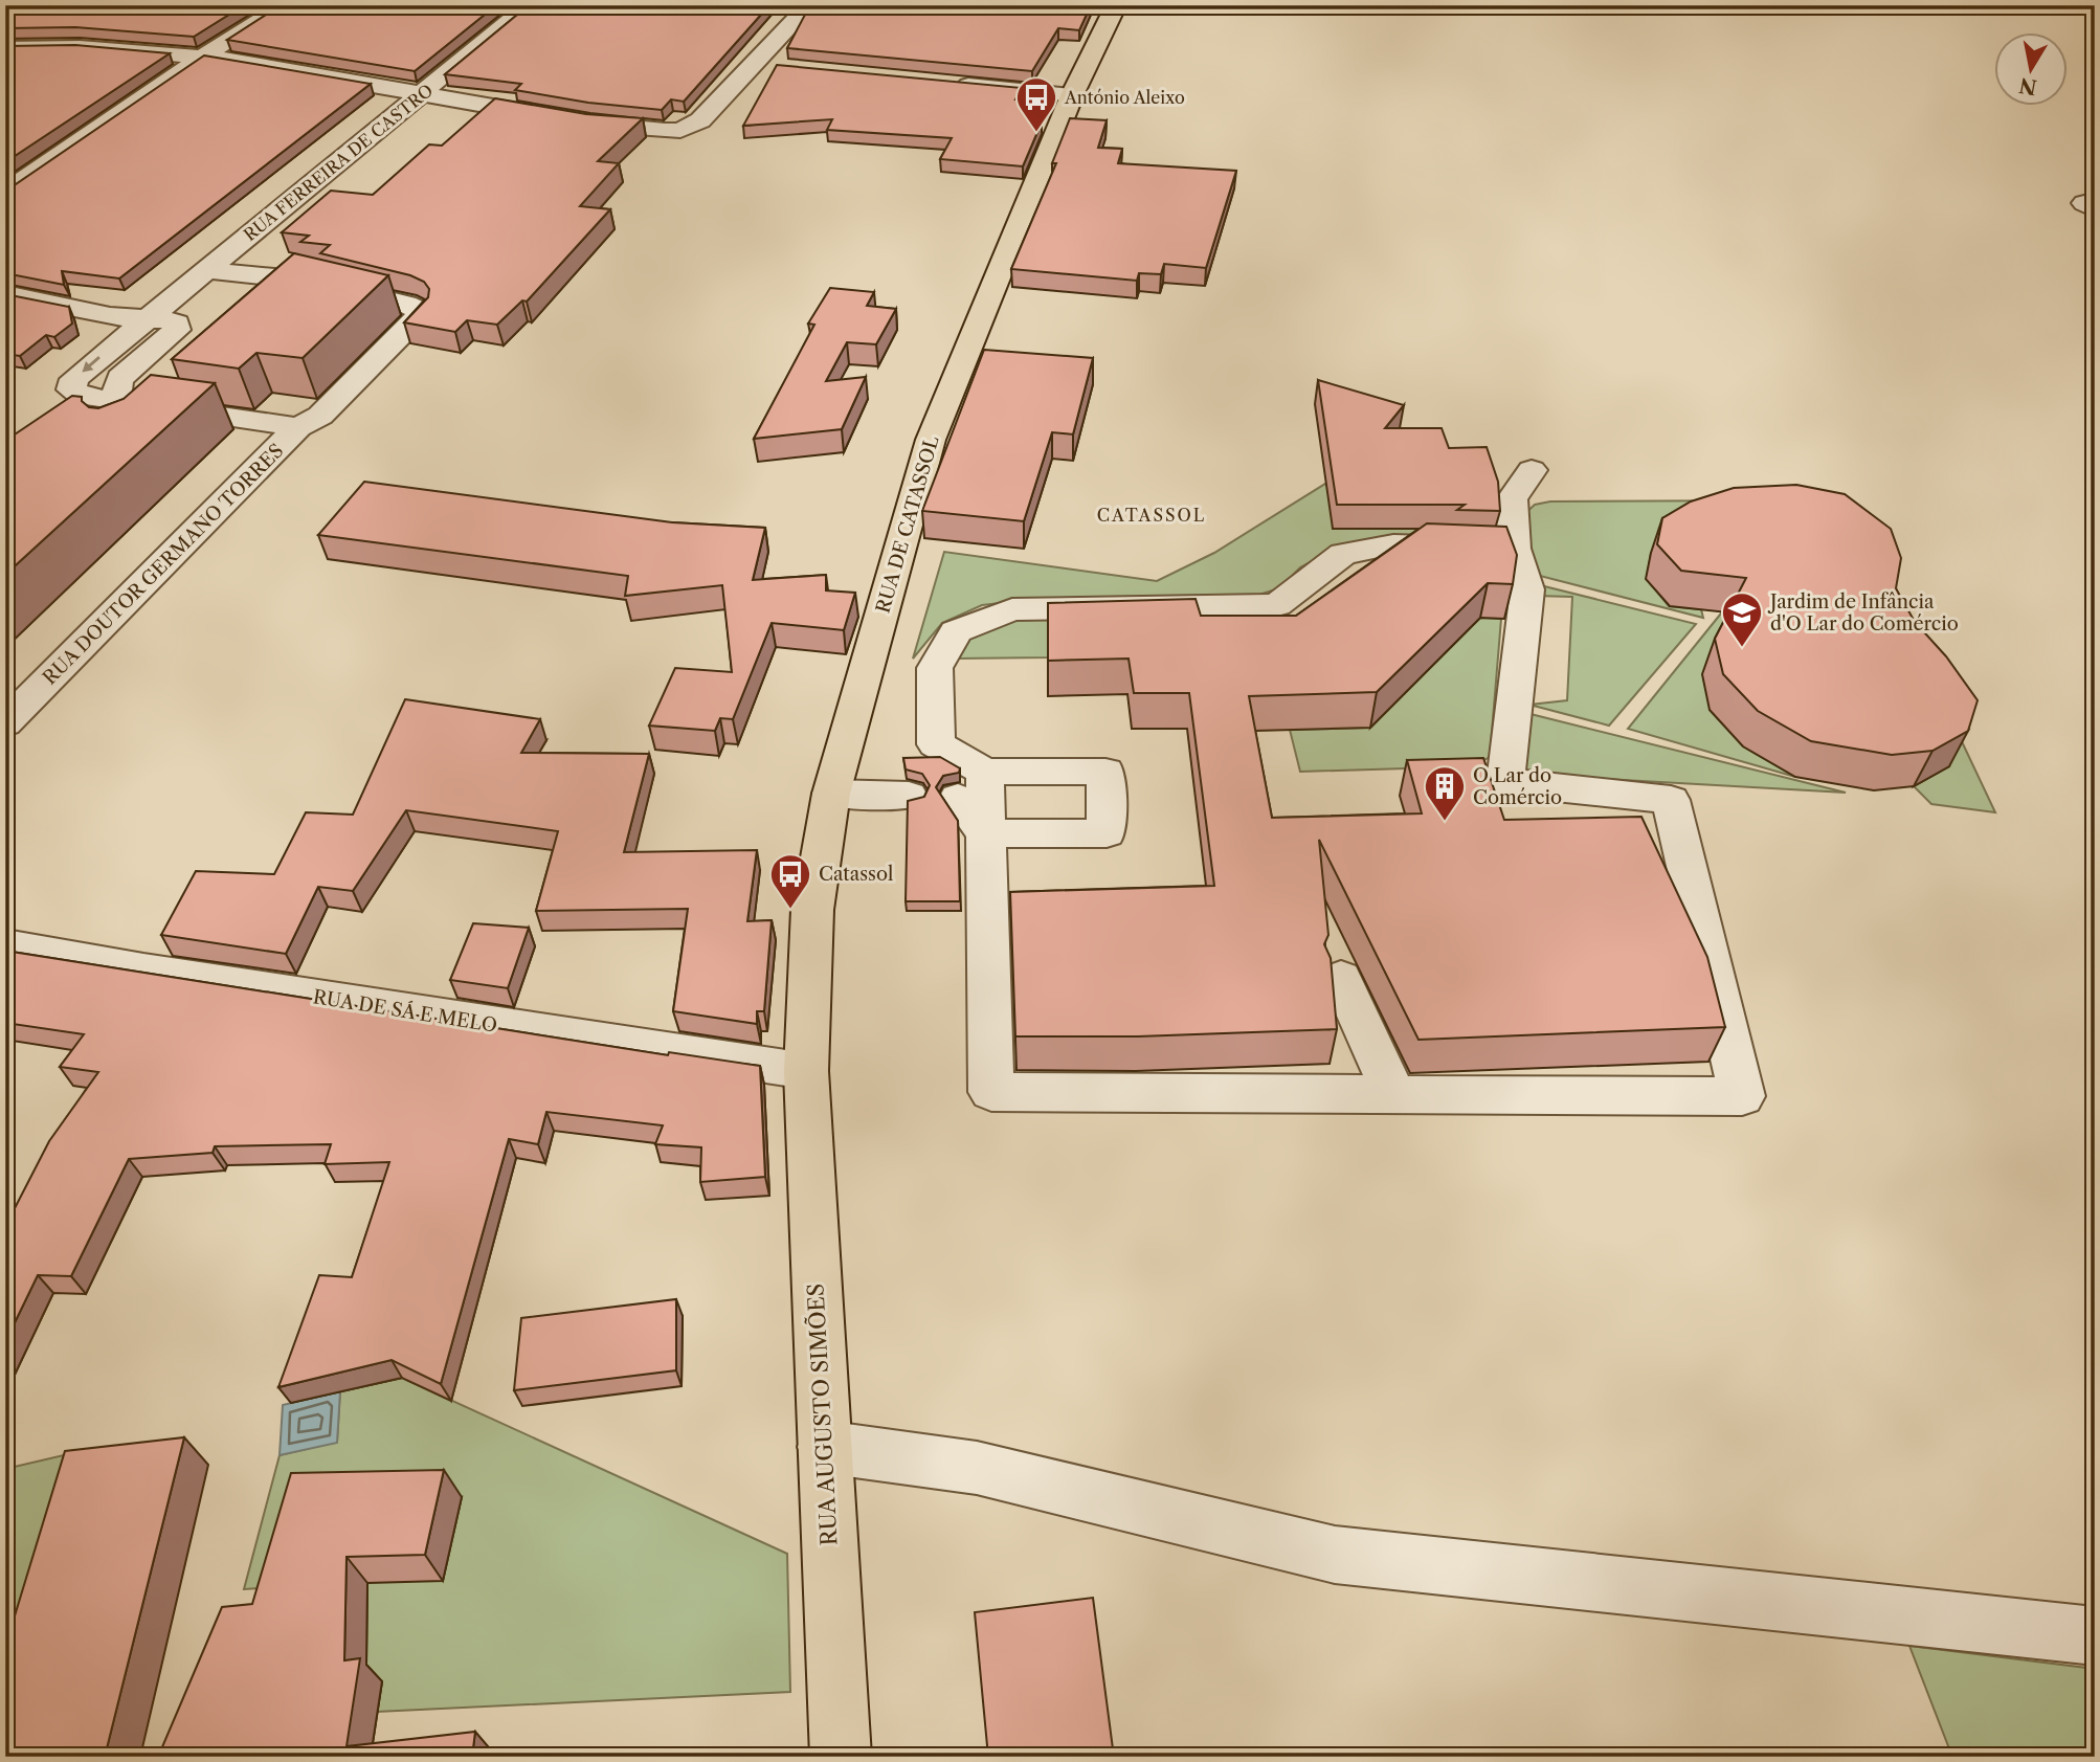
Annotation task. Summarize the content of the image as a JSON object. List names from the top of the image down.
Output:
{
  "streets": {
    "main road": ["RUA DE CATASSOL", "RUA AUGUSTO SIMÕES"],
    "street": ["RUA FERREIRA DE CASTRO", "RUA DOUTOR GERMANO TORRES", "RUA DE SÁ E MELO"]
  },
  "crossings": [
    ["RUA FERREIRA DE CASTRO", "RUA DOUTOR GERMANO TORRES"],
    ["RUA DE CATASSOL", "RUA DE SÁ E MELO"],
    ["RUA DE CATASSOL", "RUA AUGUSTO SIMÕES"],
    ["RUA DE SÁ E MELO", "RUA AUGUSTO SIMÕES"]
  ],
  "districts": ["CATASSOL"],
  "places": {
    "bus stop": ["António Aleixo", "Catassol"],
    "school or university": ["Jardim de Infância d'O Lar do Comércio"],
    "building": ["O Lar do Comércio"]
  },
  "north": "bottom"
}
